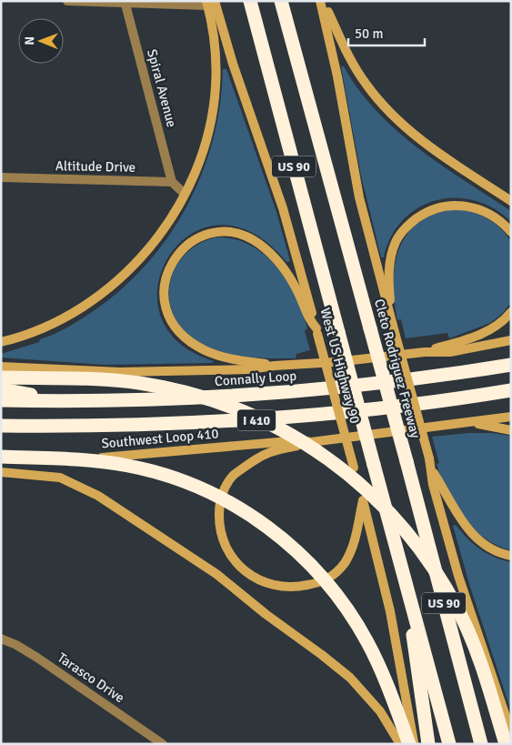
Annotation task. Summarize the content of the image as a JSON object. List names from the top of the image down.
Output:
{
  "streets": {
    "highway": [
      "US 90",
      "Cleto Rodriguez Freeway",
      "Connally Loop",
      "I 410"
    ],
    "main road": ["West US Highway 90", "Southwest Loop 410"],
    "street": ["Spiral Avenue", "Altitude Drive", "Tarasco Drive"]
  },
  "crossings": [
    ["Spiral Avenue", "Altitude Drive"]
  ],
  "scale_bar": "50 m",
  "north": "left"
}
